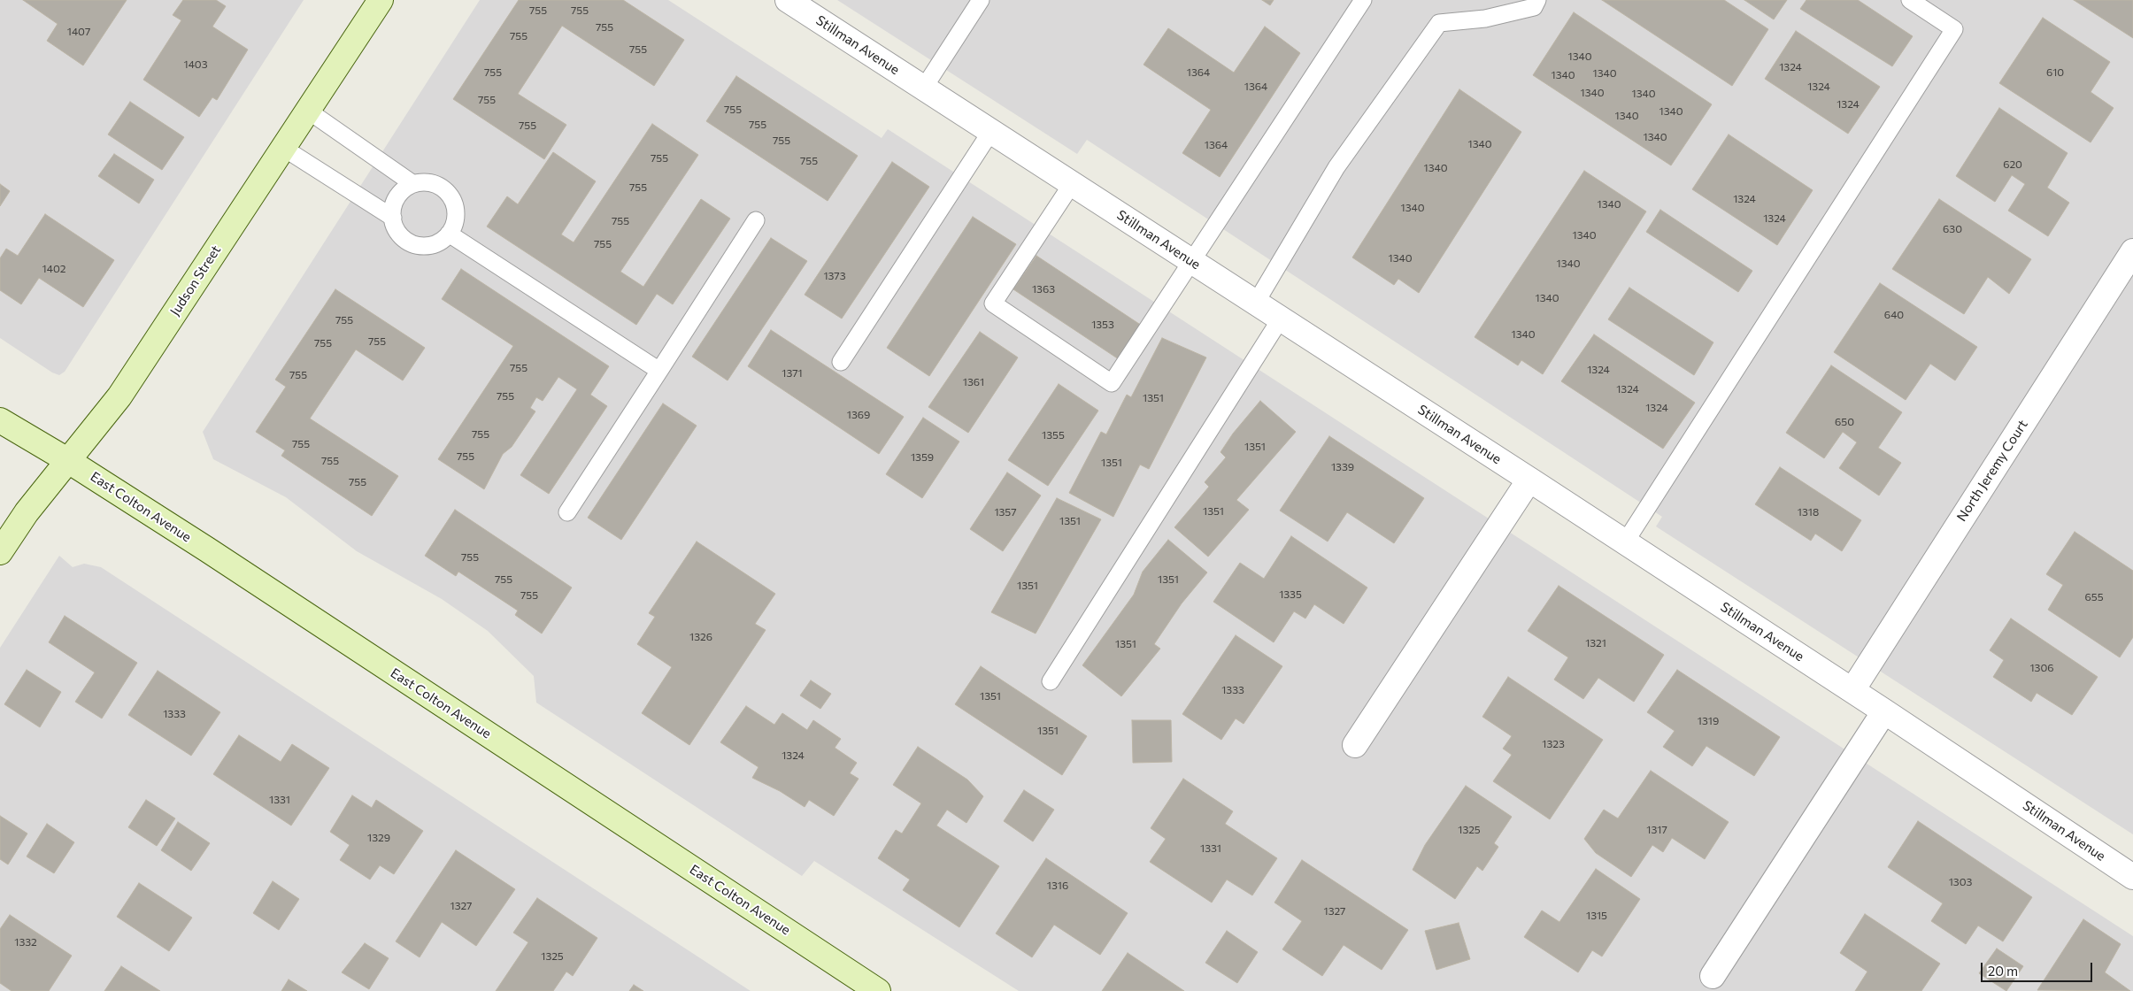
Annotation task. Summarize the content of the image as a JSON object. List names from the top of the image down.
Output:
{
  "streets": {
    "street": [
      "Stillman Avenue",
      "Judson Street",
      "North Jeremy Court",
      "East Colton Avenue"
    ]
  },
  "crossings": [
    ["Stillman Avenue", "North Jeremy Court"],
    ["Judson Street", "East Colton Avenue"]
  ],
  "house_numbers": [
    "755",
    "755",
    "755",
    "1407",
    "755",
    "755",
    "1340",
    "1403",
    "1324",
    "755",
    "1364",
    "610",
    "1340",
    "1340",
    "1364",
    "1324",
    "1340",
    "1340",
    "755",
    "1324",
    "755",
    "1340",
    "1340",
    "755",
    "755",
    "1340",
    "755",
    "1340",
    "1364",
    "755",
    "755",
    "620",
    "1340",
    "755",
    "1324",
    "1340",
    "1340",
    "1324",
    "755",
    "630",
    "1340",
    "755",
    "1340",
    "1340",
    "1402",
    "1373",
    "1363",
    "1340",
    "640",
    "755",
    "1353",
    "1340",
    "755",
    "755",
    "755",
    "1324",
    "1371",
    "755",
    "1361",
    "1324",
    "755",
    "1351",
    "1324",
    "1369",
    "650",
    "755",
    "1355",
    "755",
    "1351",
    "755",
    "1359",
    "755",
    "1351",
    "1339",
    "755",
    "1351",
    "1357",
    "1318",
    "1351",
    "755",
    "755",
    "1351",
    "1351",
    "1335",
    "755",
    "655",
    "1326",
    "1321",
    "1351",
    "1306",
    "1333",
    "1351",
    "1333",
    "1319",
    "1351",
    "1323",
    "1324",
    "1331",
    "1325",
    "1317",
    "1329",
    "1331",
    "1303",
    "1316",
    "1327",
    "1327",
    "1315",
    "1332",
    "1325"
  ],
  "scale_bar": "20 m"
}
